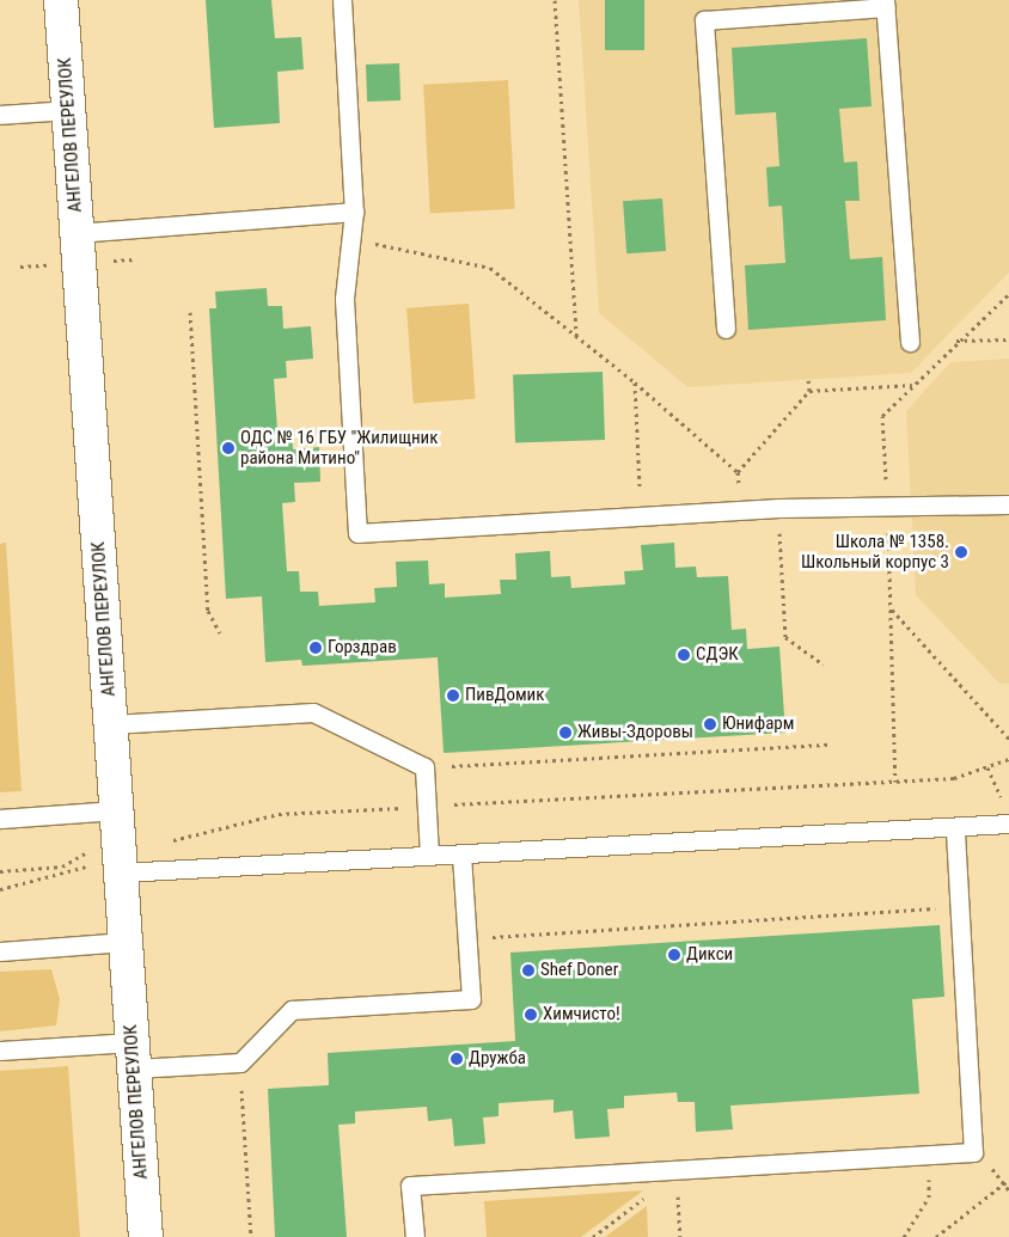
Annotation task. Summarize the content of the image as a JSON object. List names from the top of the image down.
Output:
{
  "streets": {
    "street": ["АНГЕЛОВ ПЕРЕУЛОК"]
  },
  "places": [
    "ОДС № 16 ГБУ \"Жилищник района Митино\"",
    "Школа № 1358. Школьный корпус 3",
    "Горздрав",
    "СДЭК",
    "ПивДомик",
    "Юнифарм",
    "Живы-Здоровы",
    "Дикси",
    "Shef Doner",
    "Химчисто!",
    "Дружба"
  ]
}
